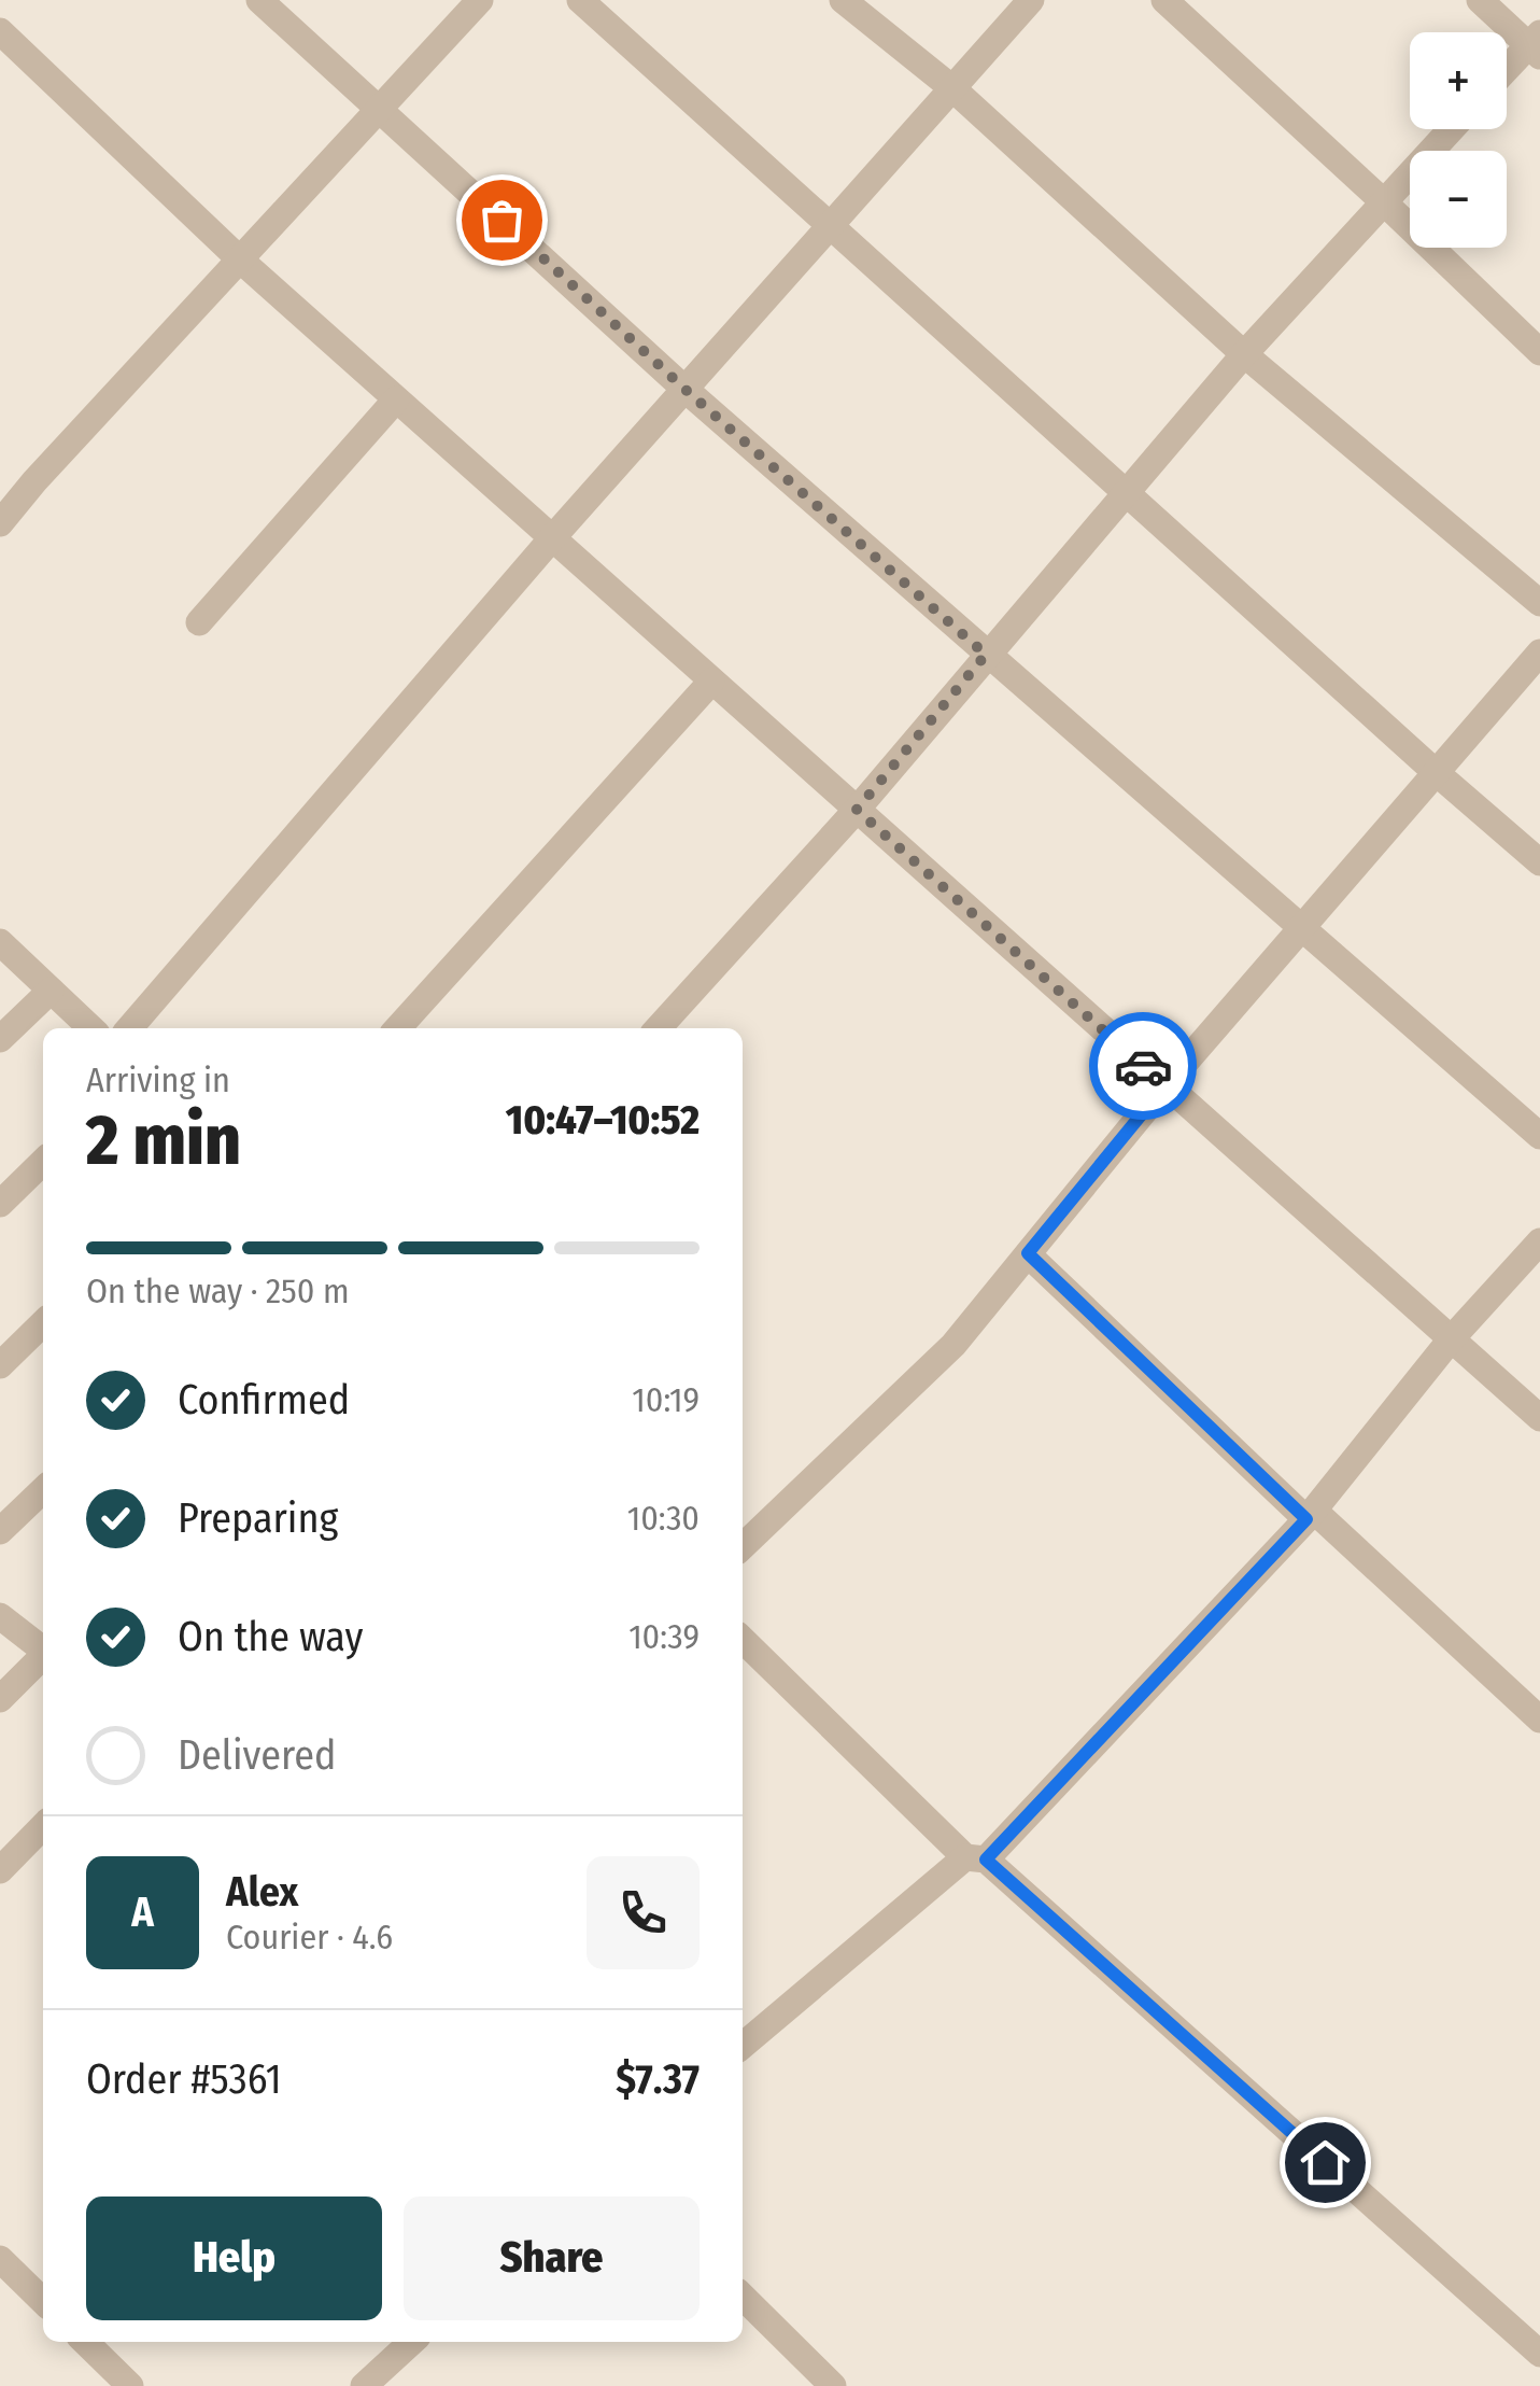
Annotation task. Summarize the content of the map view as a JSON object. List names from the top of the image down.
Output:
{
  "page": {
    "map_buttons": ["+", "−"],
    "heading": ["2 min", "Arriving in", "10:47–10:52"],
    "panel": [
      "Alex",
      "Courier · 4.6",
      "Order #5361",
      "$7.37"
    ],
    "bar": "On the way · 250 m",
    "list": [
      ["Confirmed", "10:19"],
      ["Preparing", "10:30"],
      ["On the way", "10:39"],
      "Delivered"
    ],
    "round": "A",
    "buttons": ["Help", "Share"]
  }
}
